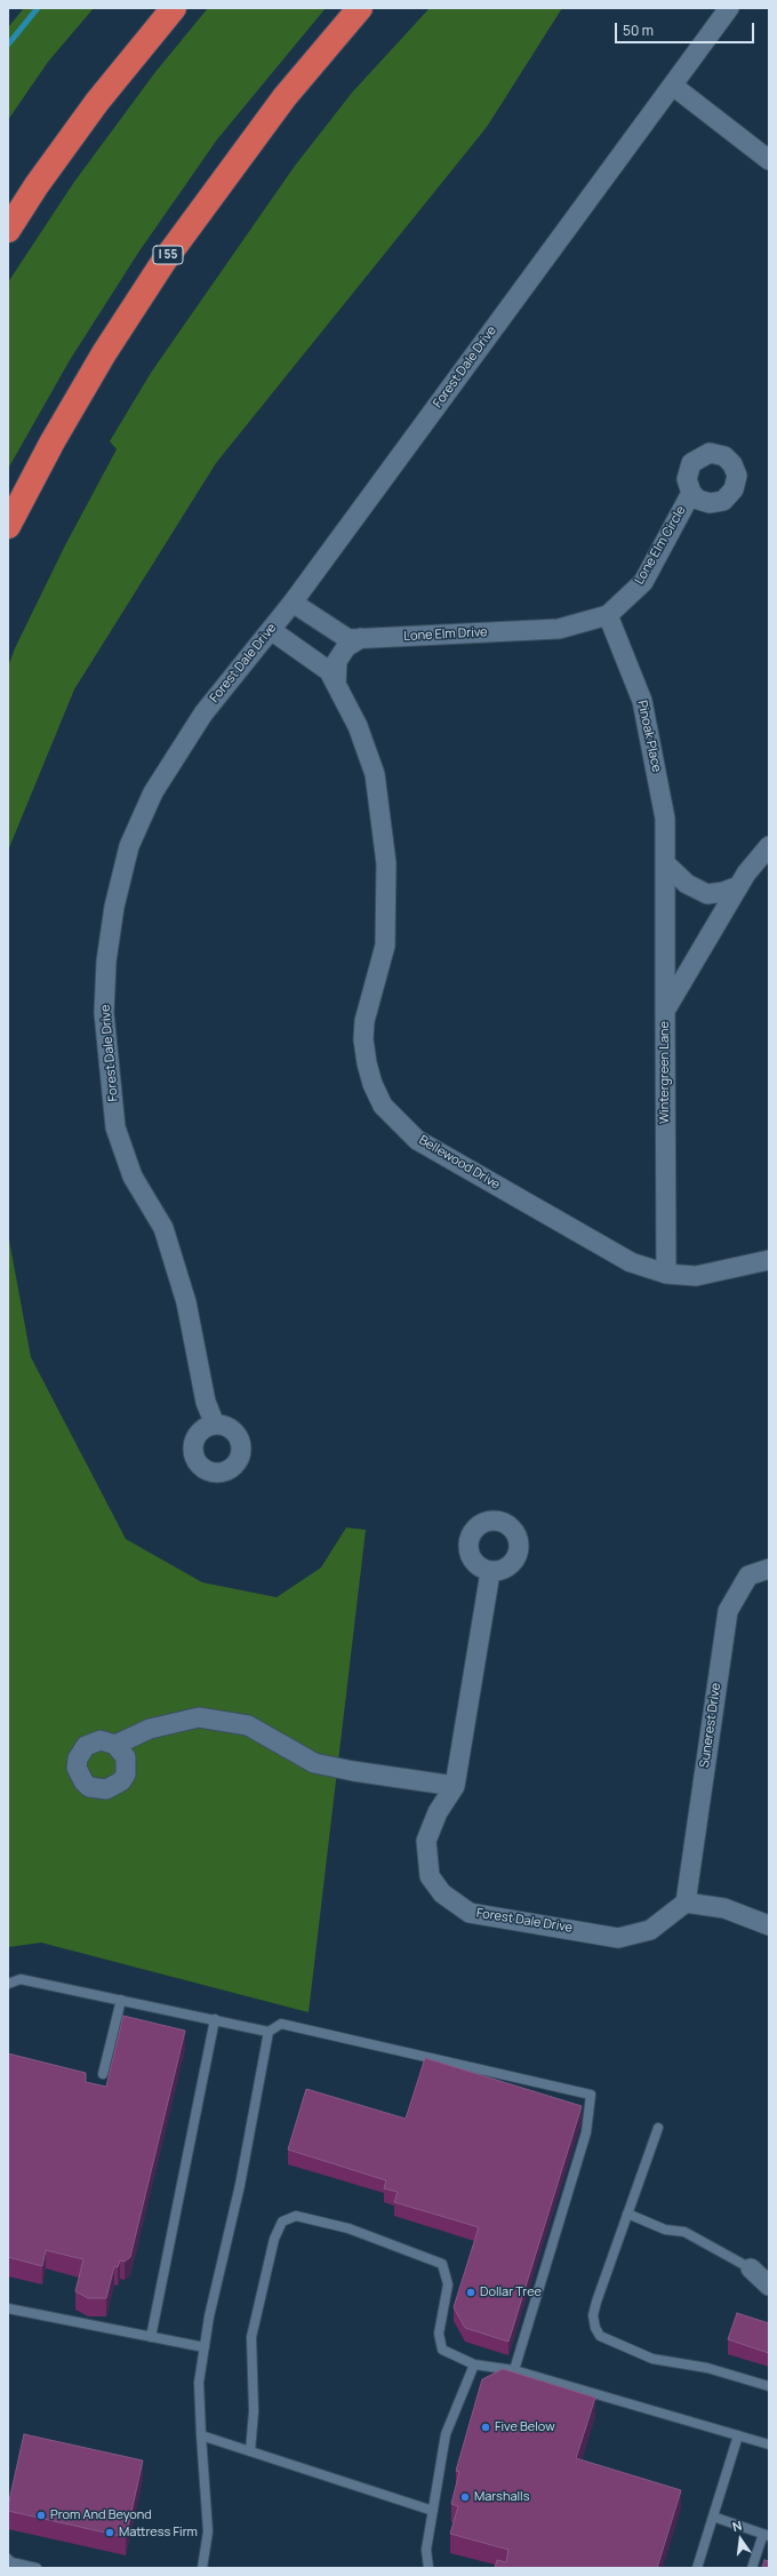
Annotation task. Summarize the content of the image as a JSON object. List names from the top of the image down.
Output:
{
  "streets": {
    "highway": ["I 55"],
    "street": [
      "Forest Dale Drive",
      "Lone Elm Circle",
      "Lone Elm Drive",
      "Pinoak Place",
      "Wintergreen Lane",
      "Bellewood Drive",
      "Sunerest Drive"
    ]
  },
  "crossings": [
    ["Forest Dale Drive", "Lone Elm Drive"],
    ["Forest Dale Drive", "Bellewood Drive"],
    ["Forest Dale Drive", "Sunerest Drive"],
    ["Lone Elm Circle", "Lone Elm Drive"],
    ["Lone Elm Circle", "Pinoak Place"],
    ["Lone Elm Drive", "Pinoak Place"],
    ["Pinoak Place", "Wintergreen Lane"],
    ["Wintergreen Lane", "Bellewood Drive"]
  ],
  "places": [
    "Dollar Tree",
    "Five Below",
    "Marshalls",
    "Prom And Beyond",
    "Mattress Firm"
  ],
  "scale_bar": "50 m",
  "north": "top"
}
